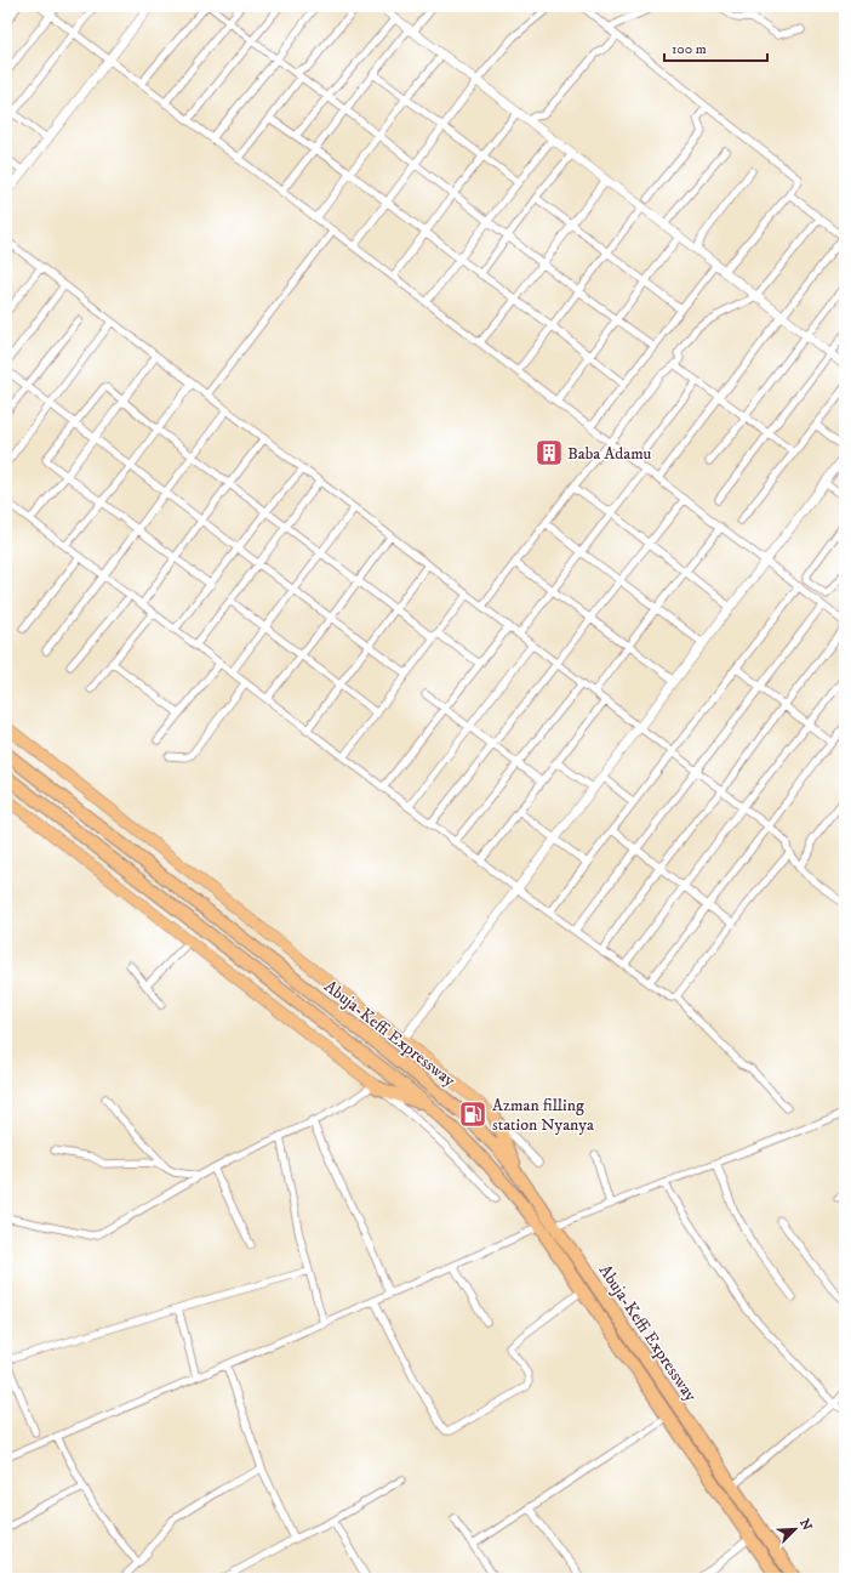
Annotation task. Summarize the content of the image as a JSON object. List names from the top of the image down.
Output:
{
  "streets": {
    "highway": ["Abuja-Keffi Expressway"]
  },
  "places": {
    "building": ["Baba Adamu"],
    "fuel station": ["Azman filling station Nyanya"]
  },
  "scale_bar": "100 m",
  "north": "top right"
}
